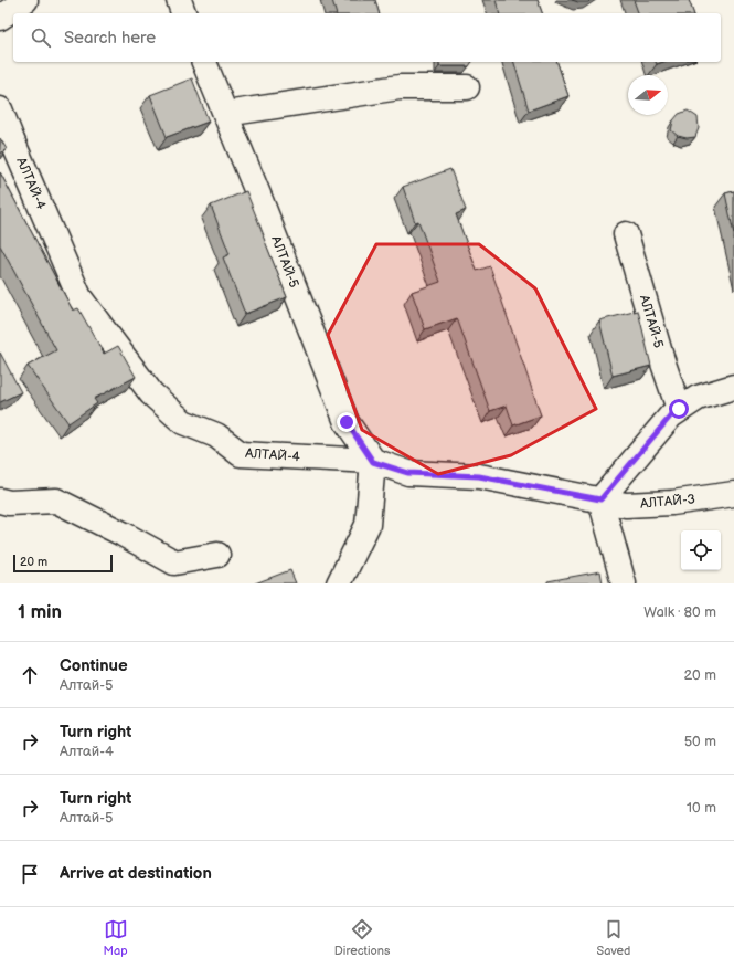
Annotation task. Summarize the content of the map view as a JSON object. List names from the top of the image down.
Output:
{
  "streets": {
    "street": ["АЛТАЙ-4", "АЛТАЙ-5", "АЛТАЙ-3"]
  },
  "crossings": [
    ["АЛТАЙ-4", "АЛТАЙ-5"],
    ["АЛТАЙ-4", "АЛТАЙ-3"]
  ],
  "scale_bar": "20 m",
  "north": "right",
  "page": {
    "search": "Search here",
    "scale": "20 m",
    "heading": ["1 min", "Walk · 80 m"],
    "list": [
      ["Continue", "Алтай-5", "20 m"],
      ["Turn right", "Алтай-4", "50 m"],
      ["Turn right", "Алтай-5", "10 m"],
      "Arrive at destination"
    ],
    "nav": ["Map", "Directions", "Saved"]
  }
}
